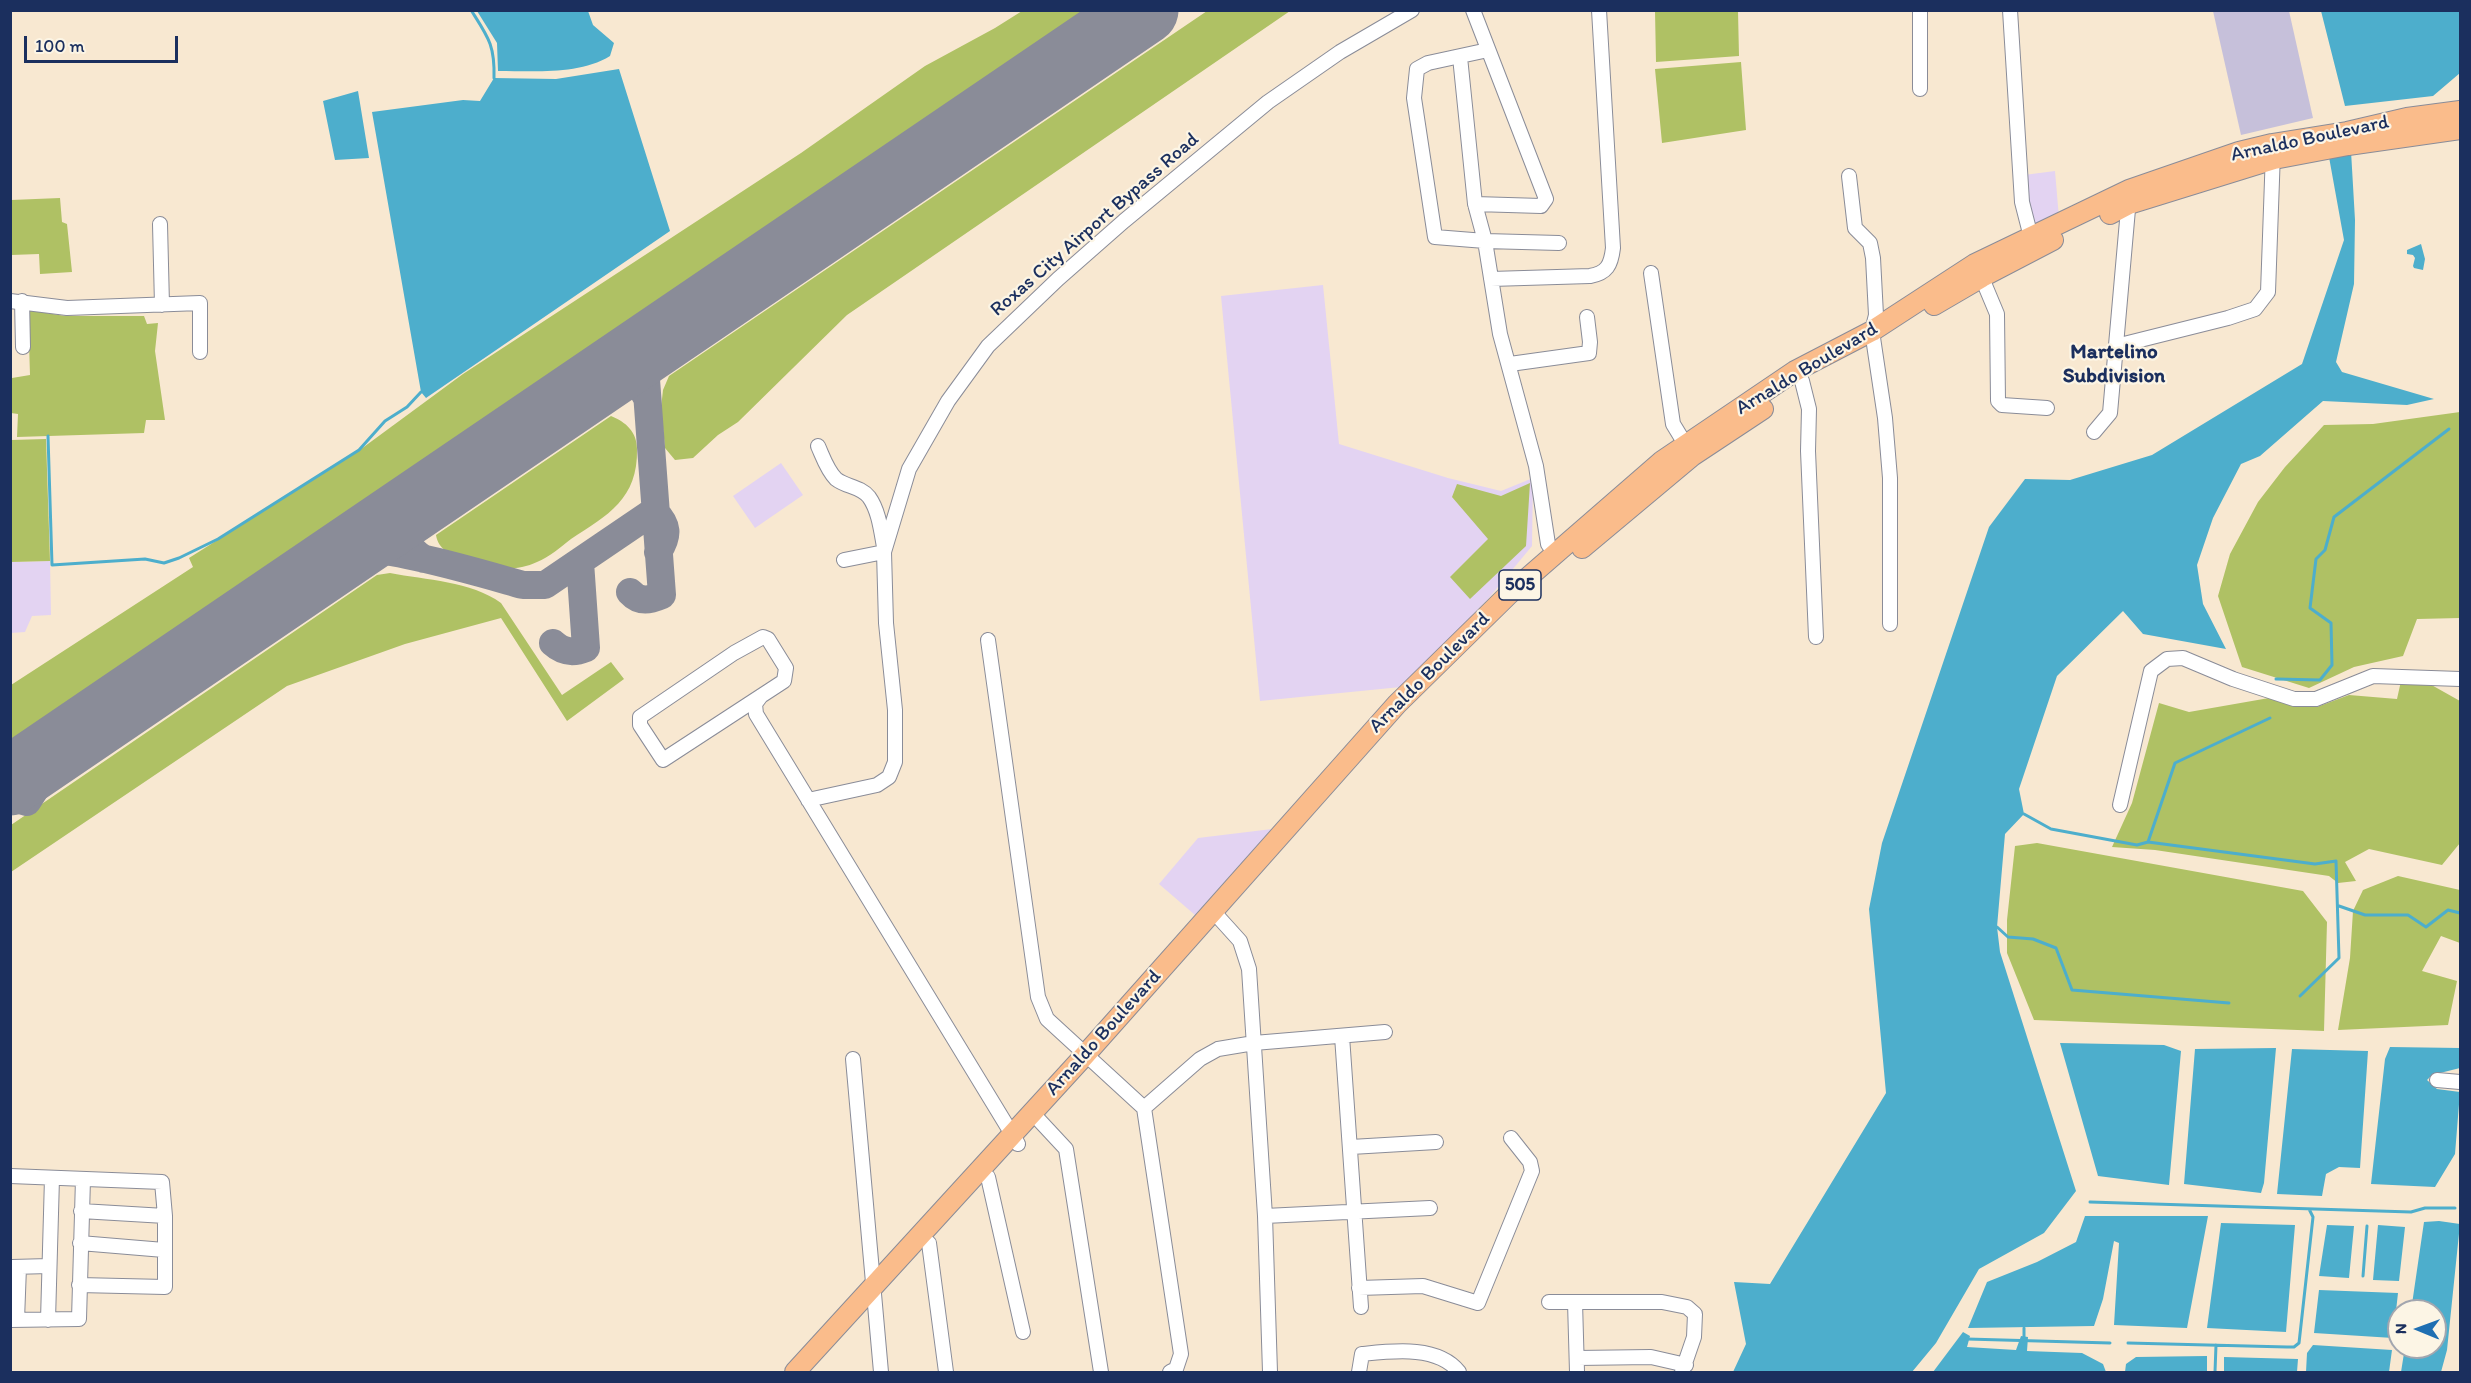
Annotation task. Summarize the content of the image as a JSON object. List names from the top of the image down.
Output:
{
  "streets": {
    "highway": ["Arnaldo Boulevard", "505"],
    "street": ["Roxas City Airport Bypass Road"]
  },
  "districts": ["Martelino Subdivision"],
  "scale_bar": "100 m",
  "north": "left"
}
